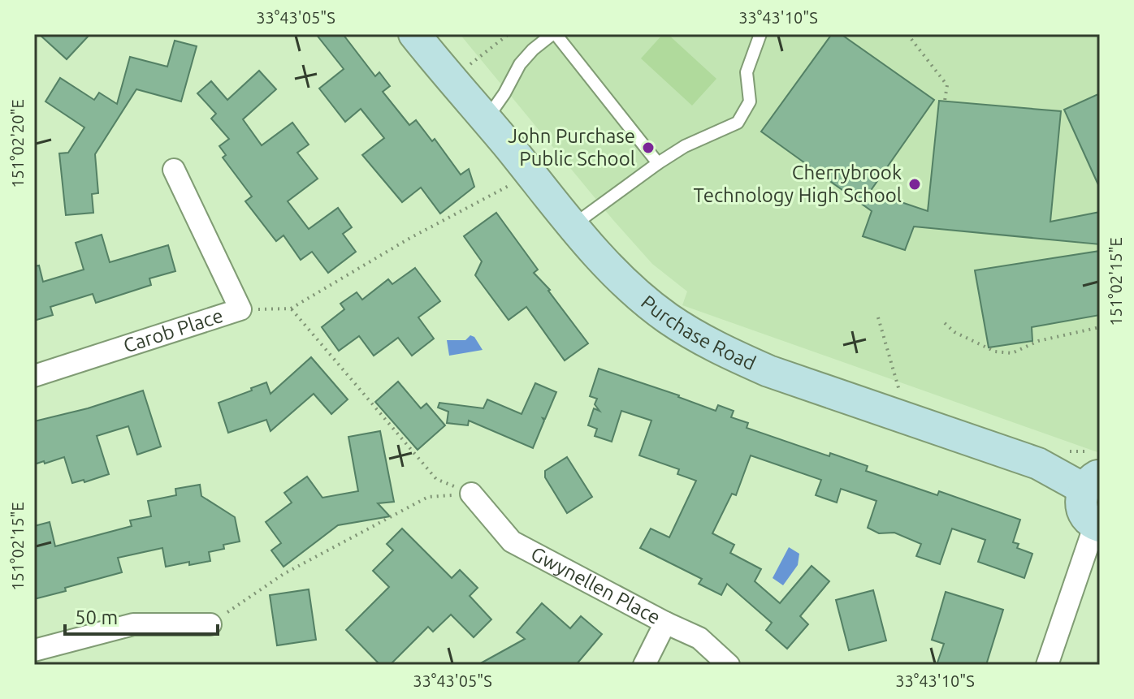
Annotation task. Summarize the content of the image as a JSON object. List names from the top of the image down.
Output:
{
  "streets": {
    "main road": ["Purchase Road"],
    "street": ["Carob Place", "Gwynellen Place"]
  },
  "places": ["John Purchase Public School", "Cherrybrook Technology High School"],
  "scale_bar": "50 m",
  "coordinates": [
    "33°43'05\"S",
    "33°43'10\"S",
    "151°02'20\"E",
    "151°02'15\"E"
  ]
}
